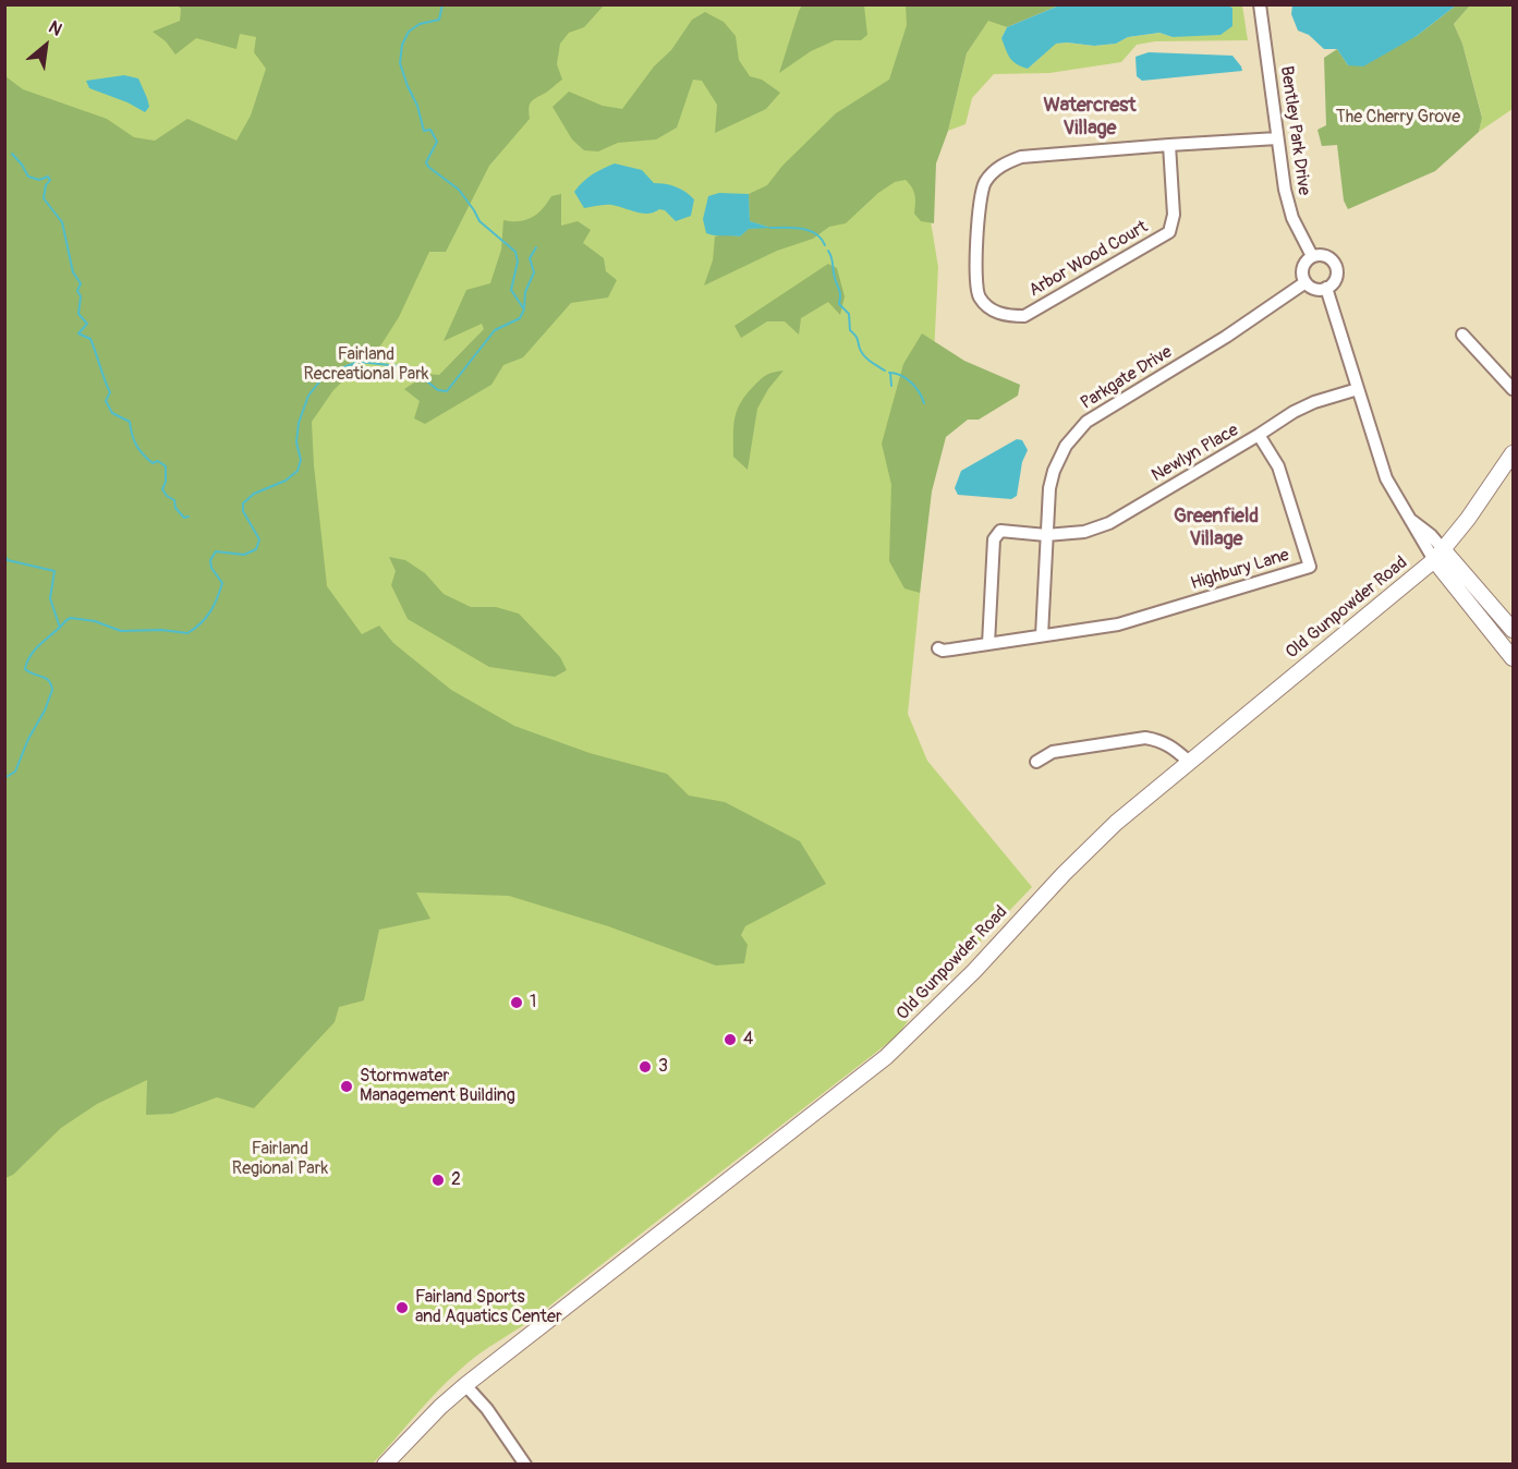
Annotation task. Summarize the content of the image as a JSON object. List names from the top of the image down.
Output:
{
  "streets": {
    "main road": ["Old Gunpowder Road"],
    "street": [
      "Bentley Park Drive",
      "Arbor Wood Court",
      "Parkgate Drive",
      "Newlyn Place",
      "Highbury Lane"
    ]
  },
  "crossings": [
    ["Bentley Park Drive", "Arbor Wood Court"],
    ["Bentley Park Drive", "Parkgate Drive"],
    ["Parkgate Drive", "Newlyn Place"],
    ["Parkgate Drive", "Highbury Lane"],
    ["Newlyn Place", "Highbury Lane"]
  ],
  "districts": ["Watercrest Village", "Greenfield Village"],
  "parks": ["The Cherry Grove", "Fairland Recreational Park", "Fairland Regional Park"],
  "places": [
    "1",
    "4",
    "3",
    "Stormwater Management Building",
    "2",
    "Fairland Sports and Aquatics Center"
  ],
  "north": "top right"
}
